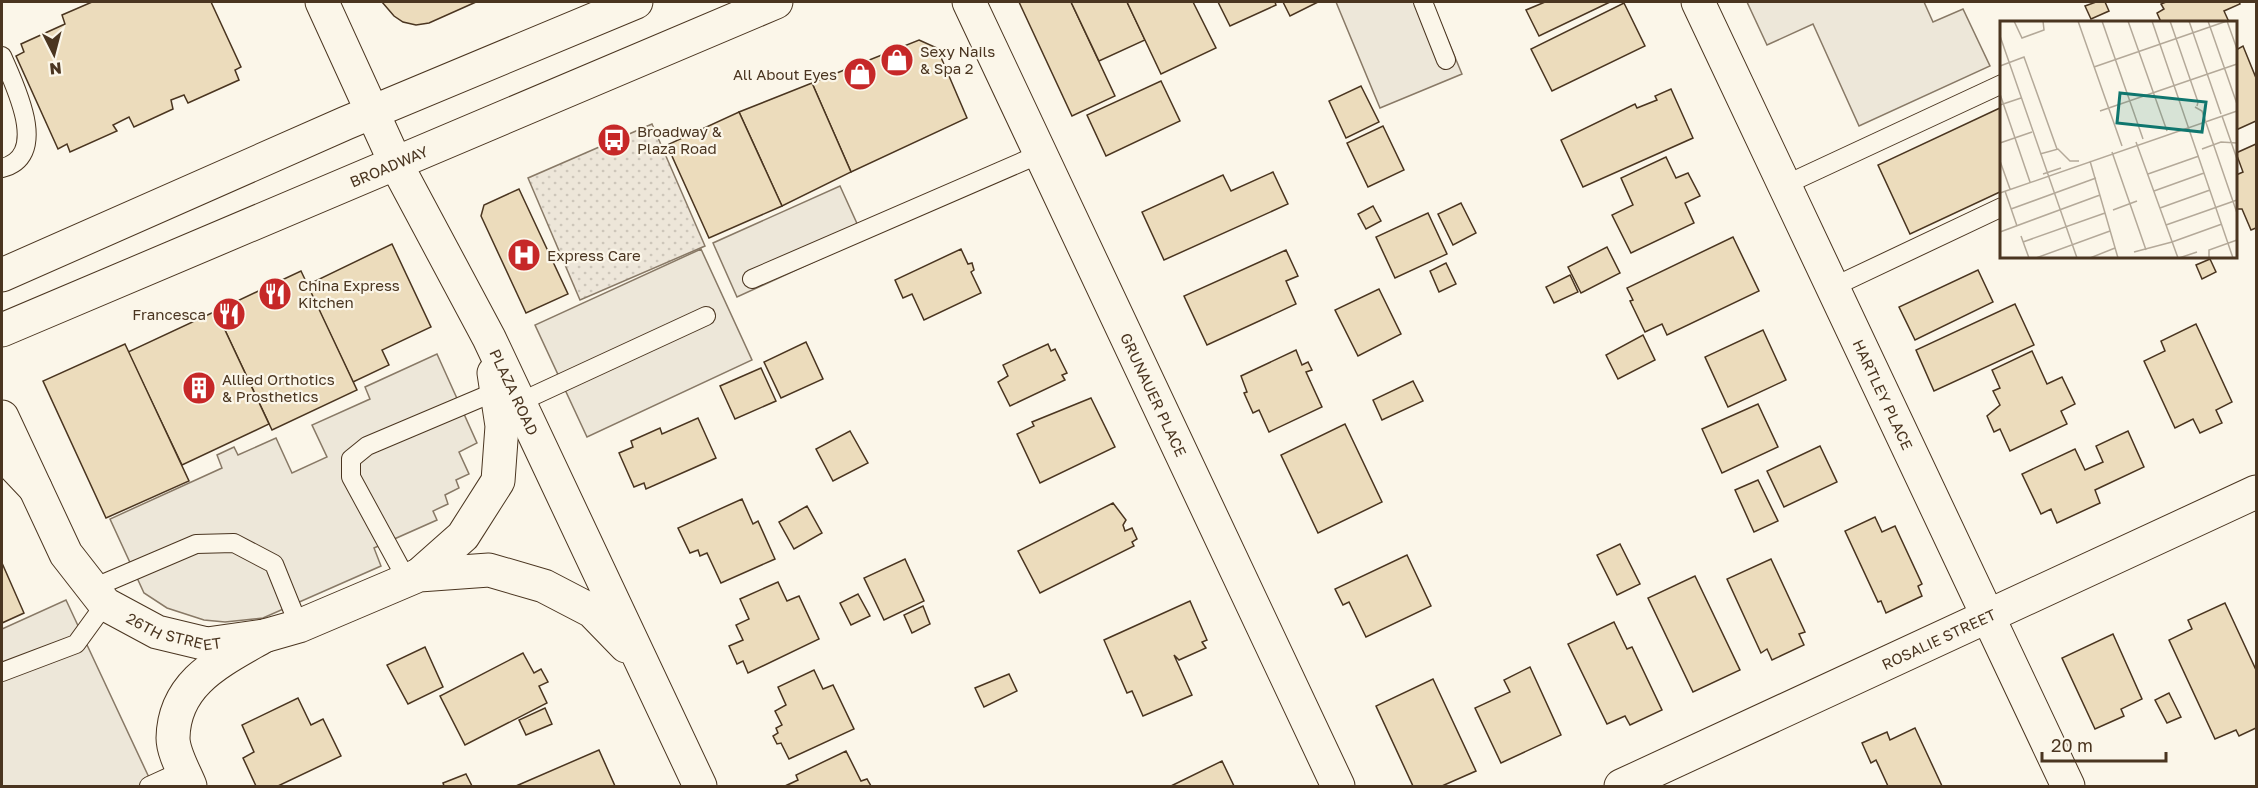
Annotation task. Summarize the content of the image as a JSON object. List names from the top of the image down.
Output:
{
  "streets": {
    "street": [
      "BROADWAY",
      "PLAZA ROAD",
      "GRUNAUER PLACE",
      "HARTLEY PLACE",
      "26TH STREET",
      "ROSALIE STREET"
    ]
  },
  "crossings": [
    ["BROADWAY", "PLAZA ROAD"],
    ["HARTLEY PLACE", "ROSALIE STREET"]
  ],
  "places": {
    "shop": ["Sexy Nails & Spa 2", "All About Eyes"],
    "bus stop": ["Broadway & Plaza Road"],
    "hospital": ["Express Care"],
    "restaurant": ["China Express Kitchen", "Francesca"],
    "building": ["Allied Orthotics & Prosthetics"]
  },
  "scale_bar": "20 m",
  "north": "bottom"
}
